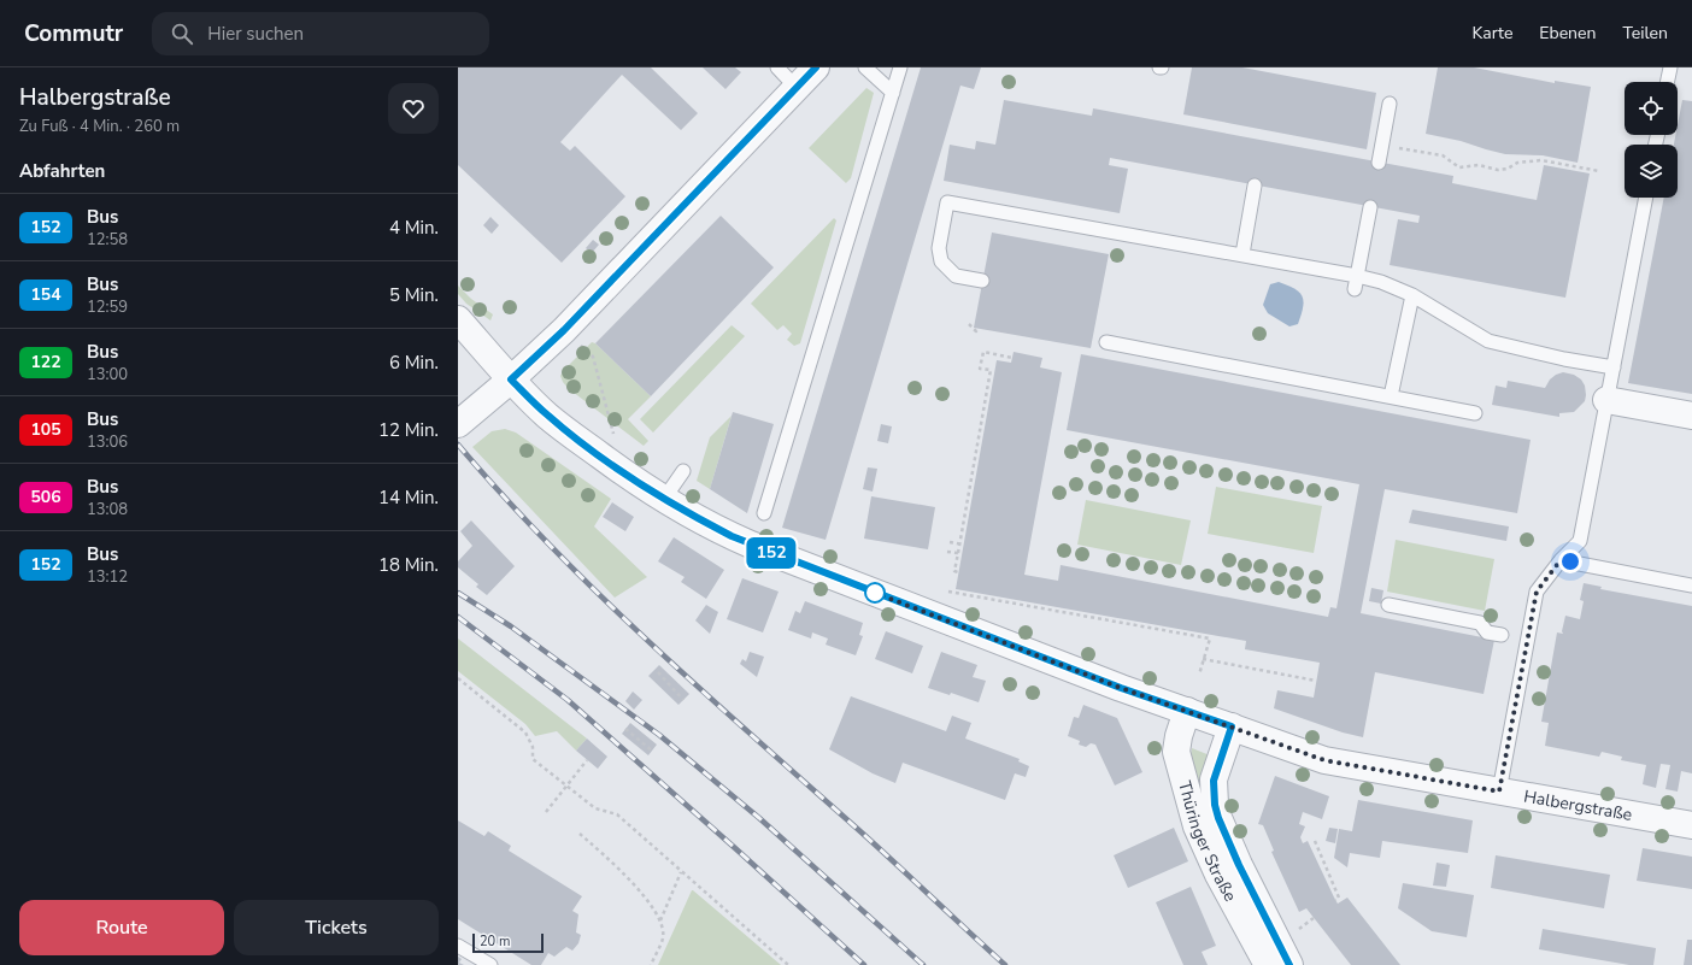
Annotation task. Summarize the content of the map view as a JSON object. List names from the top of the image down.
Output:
{
  "streets": {
    "street": ["Halbergstraße", "Thüringer Straße"]
  },
  "crossings": [
    ["Halbergstraße", "Thüringer Straße"]
  ],
  "lines": ["bus line 152"],
  "scale_bar": "20 m",
  "page": {
    "header": "Commutr",
    "search": "Hier suchen",
    "nav": ["Karte", "Ebenen", "Teilen"],
    "heading": [
      ["Halbergstraße", "Zu Fuß · 4 Min. · 260 m"],
      "Abfahrten"
    ],
    "on_map": "152",
    "list": [
      {
        "mark": "152",
        "name": "Bus",
        "note": "12:58",
        "value": "4 Min."
      },
      {
        "mark": "154",
        "name": "Bus",
        "note": "12:59",
        "value": "5 Min."
      },
      {
        "mark": "122",
        "name": "Bus",
        "note": "13:00",
        "value": "6 Min."
      },
      {
        "mark": "105",
        "name": "Bus",
        "note": "13:06",
        "value": "12 Min."
      },
      {
        "mark": "506",
        "name": "Bus",
        "note": "13:08",
        "value": "14 Min."
      },
      {
        "mark": "152",
        "name": "Bus",
        "note": "13:12",
        "value": "18 Min."
      }
    ],
    "buttons": ["Route", "Tickets"],
    "scale": "20 m"
  }
}
